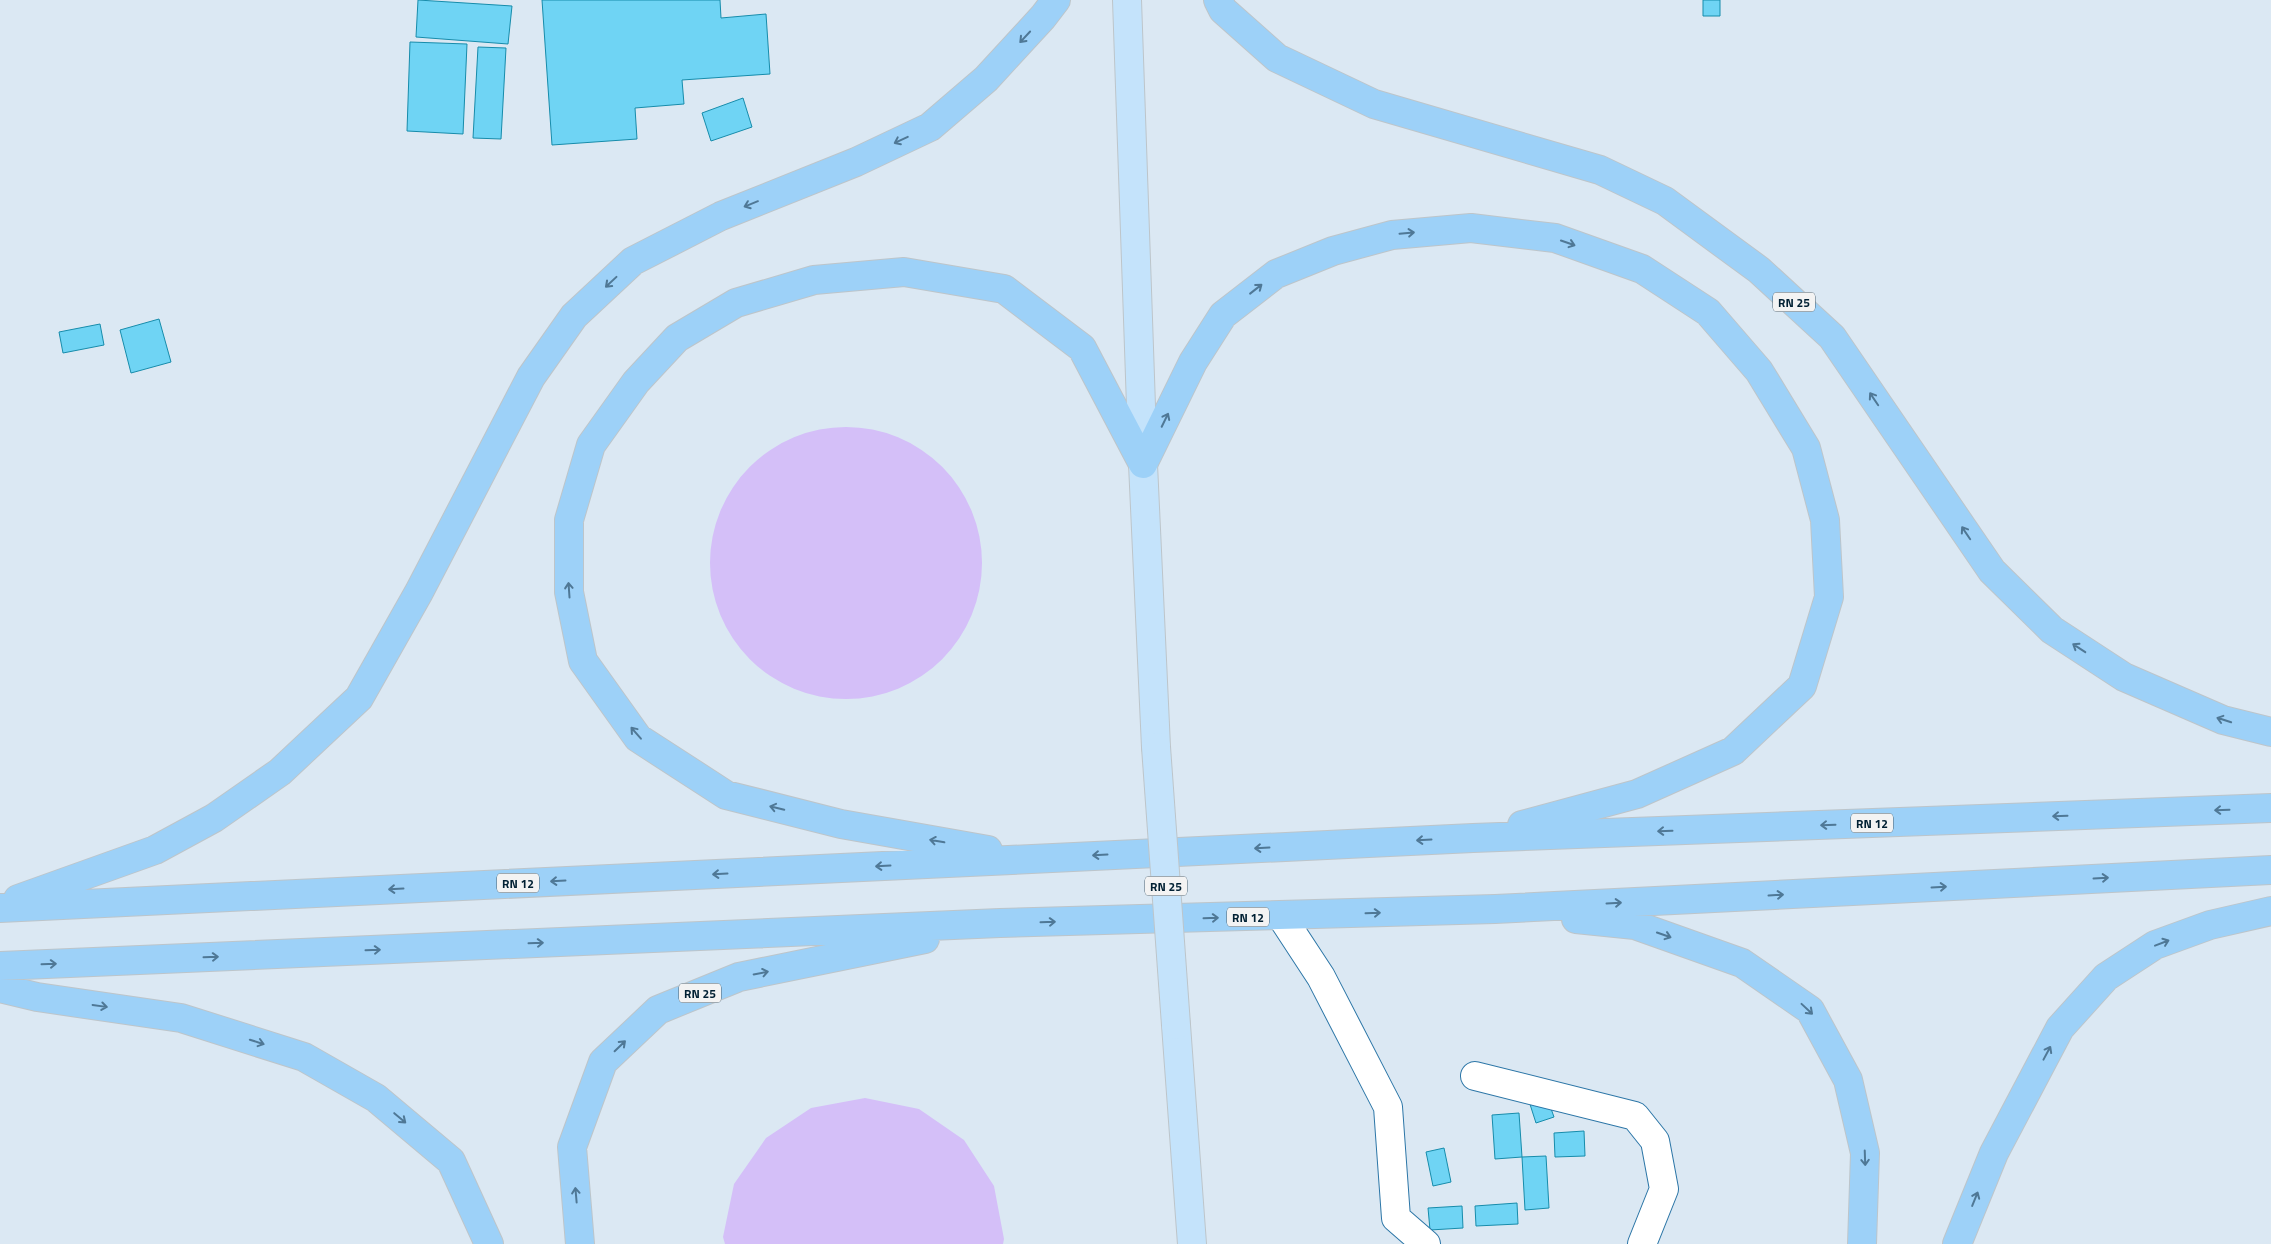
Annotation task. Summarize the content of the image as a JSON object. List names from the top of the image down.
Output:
{
  "streets": {
    "highway": ["RN 25", "RN 12"]
  },
  "crossings": [
    ["RN 25", "RN 12"]
  ]
}
